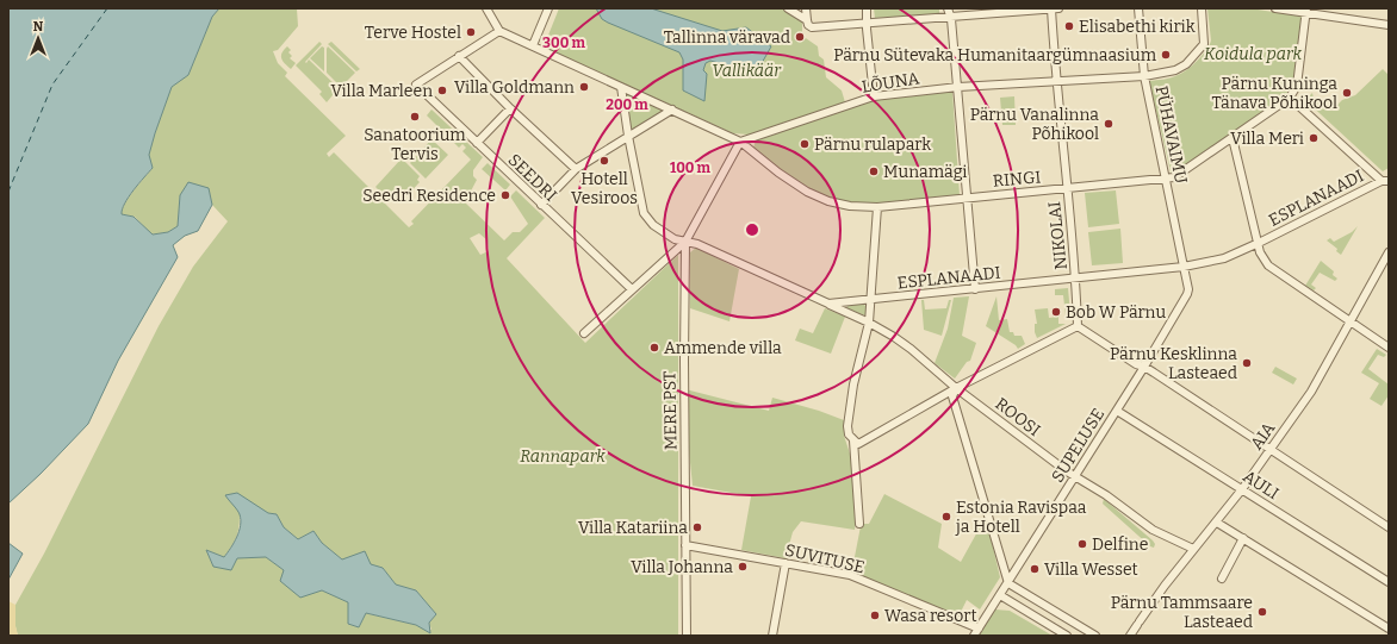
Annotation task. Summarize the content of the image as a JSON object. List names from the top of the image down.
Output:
{
  "streets": {
    "street": [
      "LÕUNA",
      "PÜHAVAIMU",
      "SEEDRI",
      "RINGI",
      "ESPLANAADI",
      "NIKOLAI",
      "MERE PST",
      "ROOSI",
      "AIA",
      "SUPELUSE",
      "AULI",
      "SUVITUSE"
    ]
  },
  "crossings": [
    ["LÕUNA", "PÜHAVAIMU"],
    ["LÕUNA", "RINGI"],
    ["LÕUNA", "NIKOLAI"],
    ["LÕUNA", "MERE PST"],
    ["PÜHAVAIMU", "RINGI"],
    ["PÜHAVAIMU", "ESPLANAADI"],
    ["PÜHAVAIMU", "SUPELUSE"],
    ["RINGI", "ESPLANAADI"],
    ["RINGI", "NIKOLAI"],
    ["RINGI", "MERE PST"],
    ["ESPLANAADI", "NIKOLAI"],
    ["ESPLANAADI", "MERE PST"],
    ["ESPLANAADI", "ROOSI"],
    ["ESPLANAADI", "SUPELUSE"],
    ["MERE PST", "SUVITUSE"],
    ["ROOSI", "AIA"],
    ["ROOSI", "SUPELUSE"],
    ["AIA", "AULI"],
    ["SUPELUSE", "AULI"],
    ["SUPELUSE", "SUVITUSE"]
  ],
  "parks": ["Koidula park", "Vallikäär", "Rannapark"],
  "places": [
    "Elisabethi kirik",
    "Terve Hostel",
    "Tallinna väravad",
    "Pärnu Sütevaka Humanitaargümnaasium",
    "Villa Goldmann",
    "Villa Marleen",
    "Pärnu Kuninga Tänava Põhikool",
    "Sanatoorium Tervis",
    "Pärnu Vanalinna Põhikool",
    "Villa Meri",
    "Pärnu rulapark",
    "Hotell Vesiroos",
    "Munamägi",
    "Seedri Residence",
    "Bob W Pärnu",
    "Ammende villa",
    "Pärnu Kesklinna Lasteaed",
    "Estonia Ravispaa ja Hotell",
    "Villa Katariina",
    "Delfine",
    "Villa Johanna",
    "Villa Wesset",
    "Pärnu Tammsaare Lasteaed",
    "Wasa resort"
  ],
  "north": "top",
  "rings": ["300 m", "200 m", "100 m"]
}
